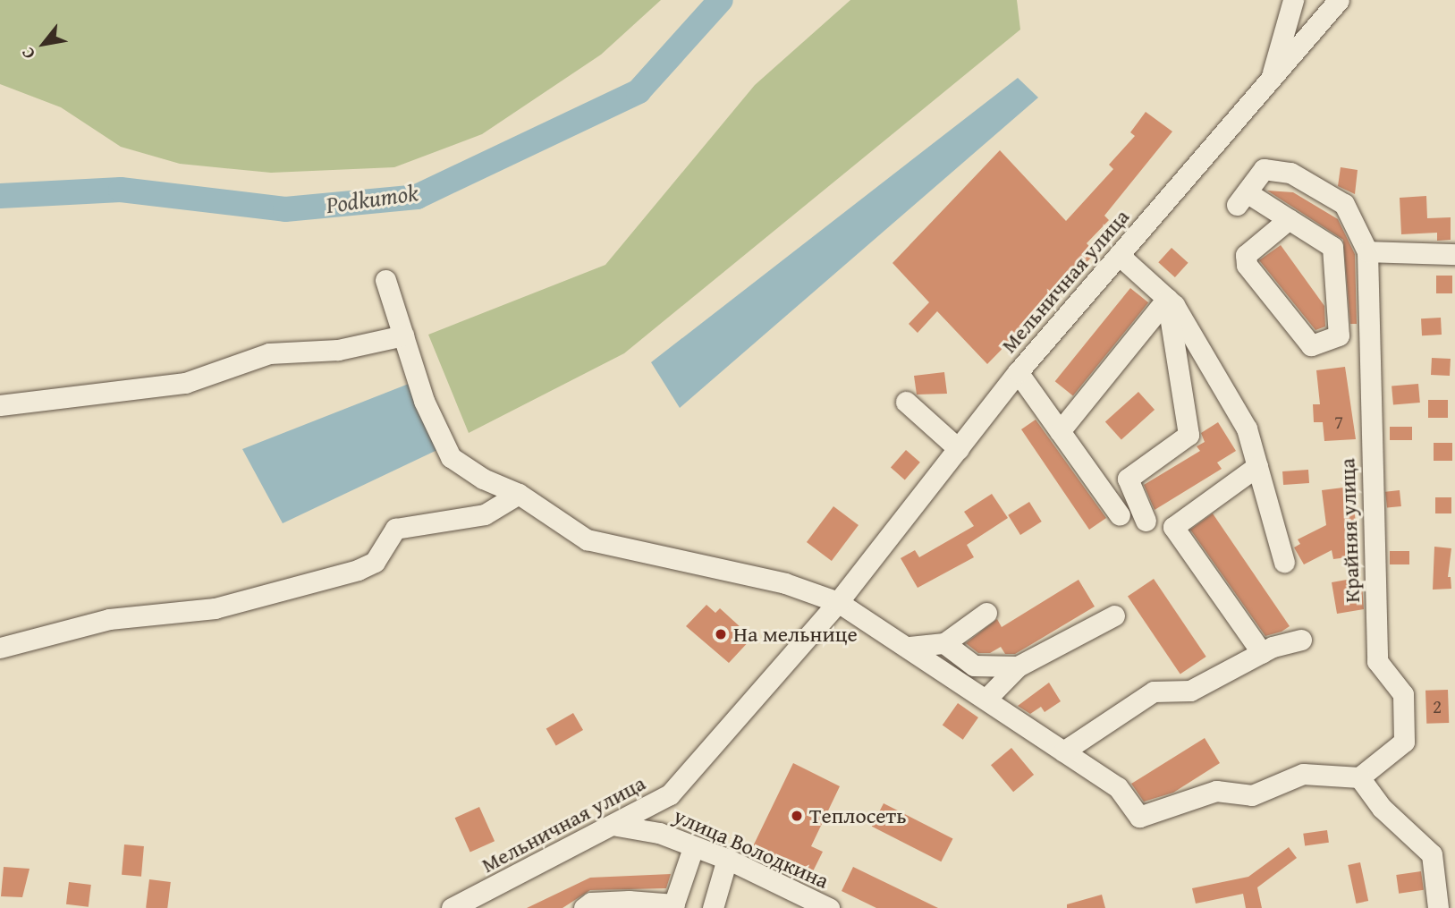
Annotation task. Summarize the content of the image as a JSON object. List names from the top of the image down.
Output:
{
  "streets": {
    "street": ["Мельничная улица", "Крайняя улица", "улица Володкина"]
  },
  "crossings": [
    ["Мельничная улица", "улица Володкина"]
  ],
  "water": ["Podkumok"],
  "places": ["На мельнице", "Теплосеть"],
  "house_numbers": ["7", "2"],
  "north": "bottom left"
}
